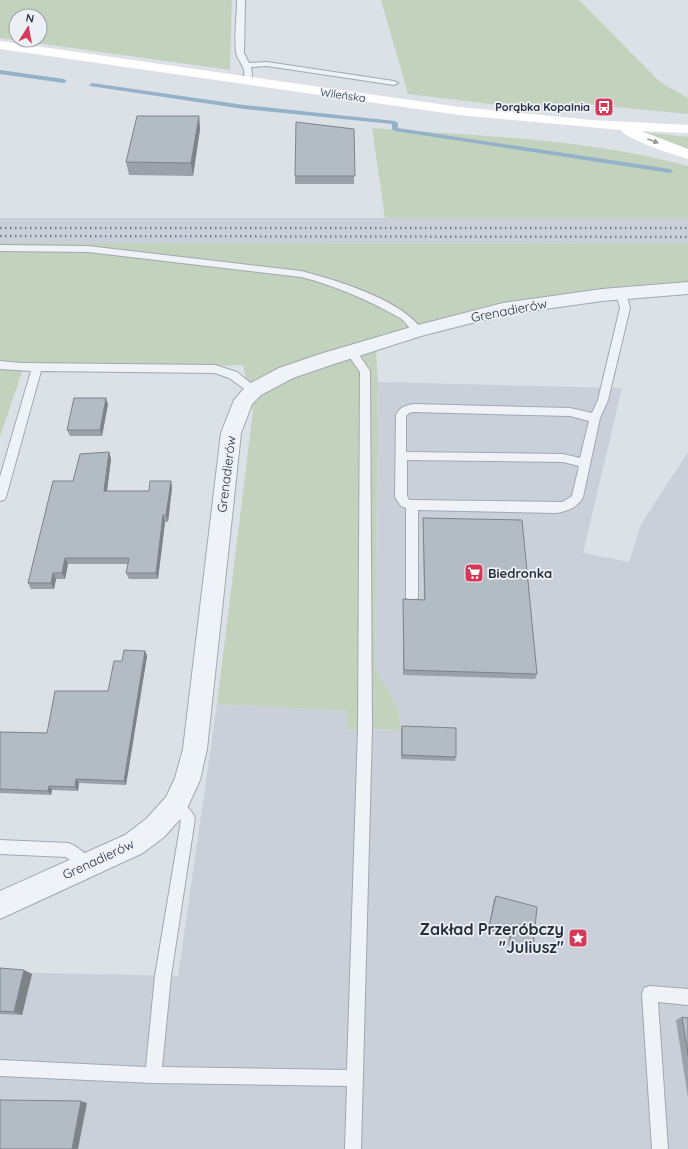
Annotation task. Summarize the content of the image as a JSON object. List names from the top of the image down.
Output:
{
  "streets": {
    "street": ["Wileńska", "Grenadierów"]
  },
  "places": {
    "bus stop": ["Porąbka Kopalnia"],
    "supermarket": ["Biedronka"],
    "place": ["Zakład Przeróbczy \"Juliusz\""]
  },
  "north": "top"
}
